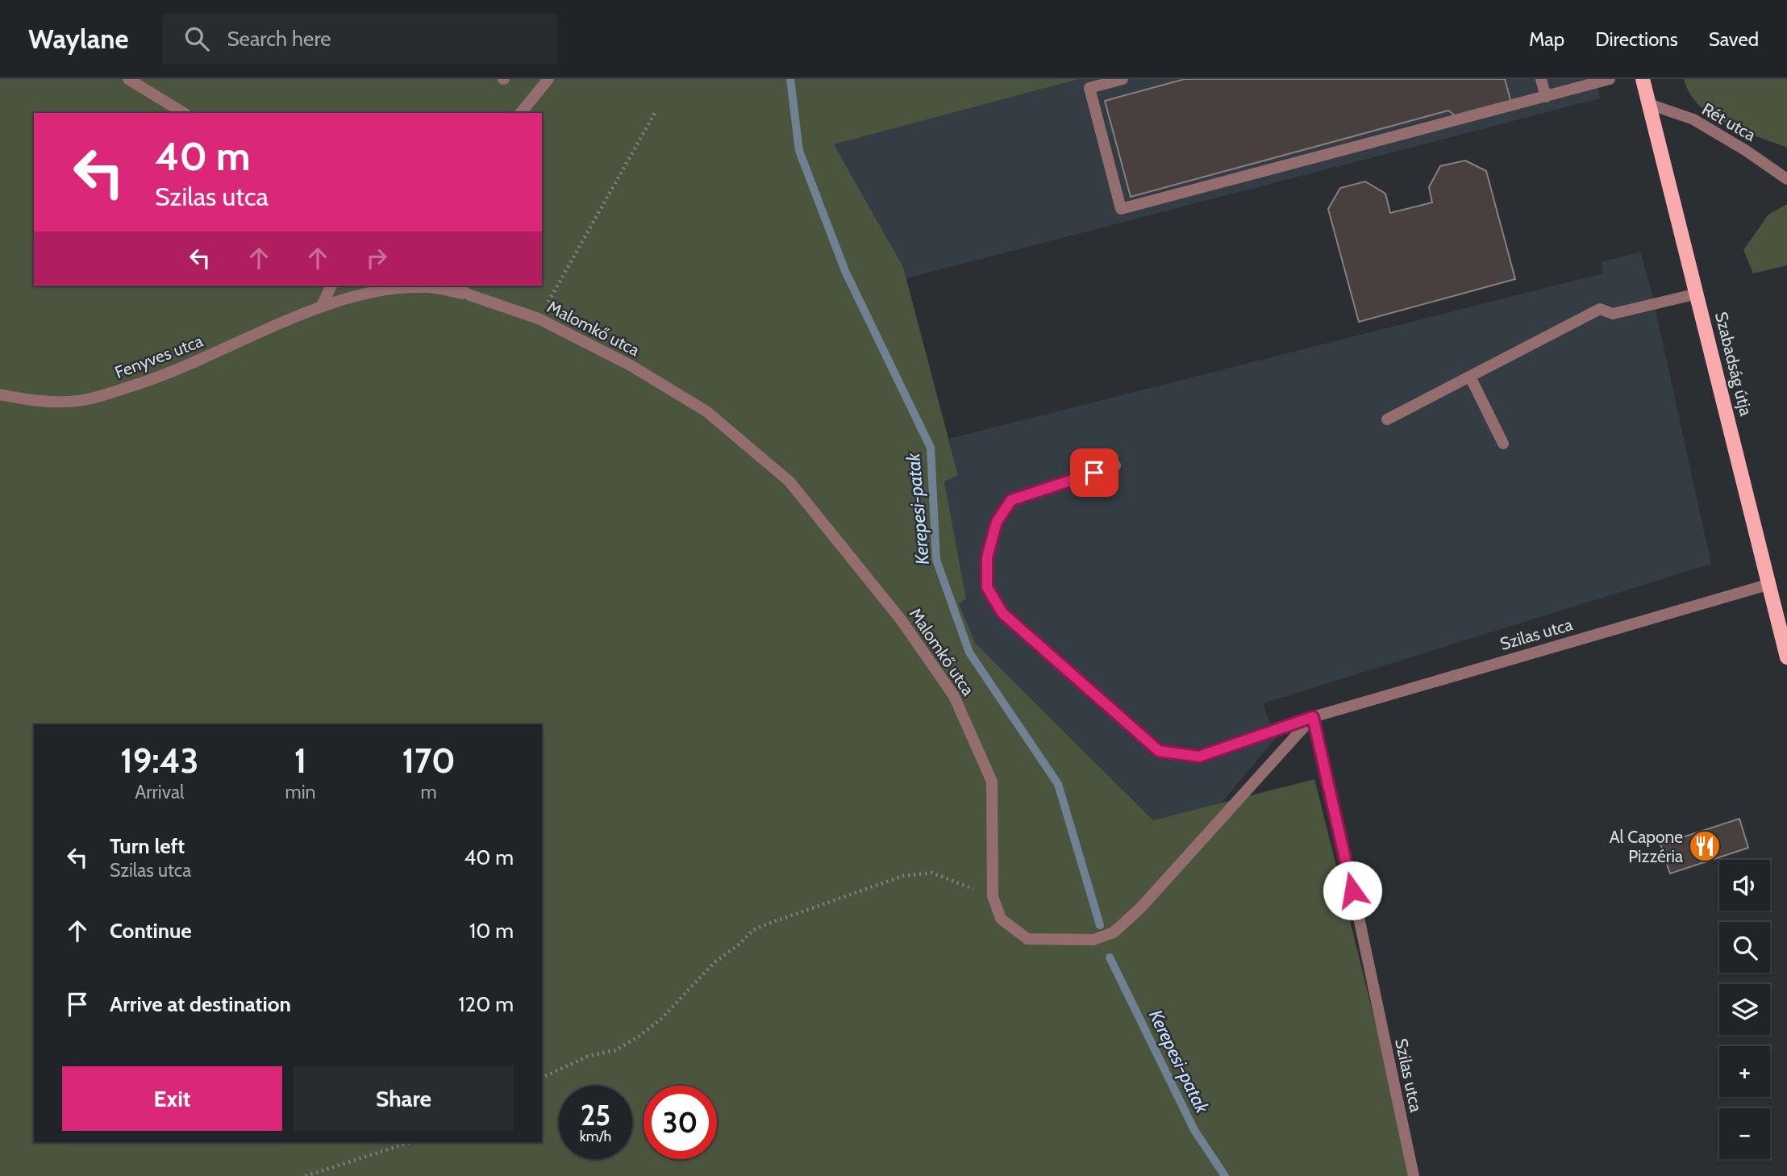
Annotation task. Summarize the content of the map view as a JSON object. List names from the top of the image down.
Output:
{
  "streets": {
    "main road": ["Szabadság útja"],
    "street": [
      "Rét utca",
      "Malomkő utca",
      "Fenyves utca",
      "Szilas utca"
    ]
  },
  "crossings": [
    ["Rét utca", "Szabadság útja"],
    ["Malomkő utca", "Fenyves utca"],
    ["Malomkő utca", "Szilas utca"],
    ["Szabadság útja", "Szilas utca"]
  ],
  "water": ["Kerepesi-patak"],
  "places": {
    "restaurant": ["Al Capone Pizzéria"]
  },
  "page": {
    "header": "Waylane",
    "search": "Search here",
    "nav": ["Map", "Directions", "Saved"],
    "turn": ["40 m", "Szilas utca"],
    "eta": [
      "19:43",
      "Arrival",
      "1",
      "min",
      "170",
      "m"
    ],
    "list": [
      {
        "name": "Turn left",
        "note": "Szilas utca",
        "value": "40 m"
      },
      {
        "name": "Continue",
        "value": "10 m"
      },
      {
        "name": "Arrive at destination",
        "value": "120 m"
      }
    ],
    "map_buttons": ["+", "−"],
    "buttons": ["Exit", "Share"],
    "speed": "25 km/h",
    "limit": "30"
  }
}
